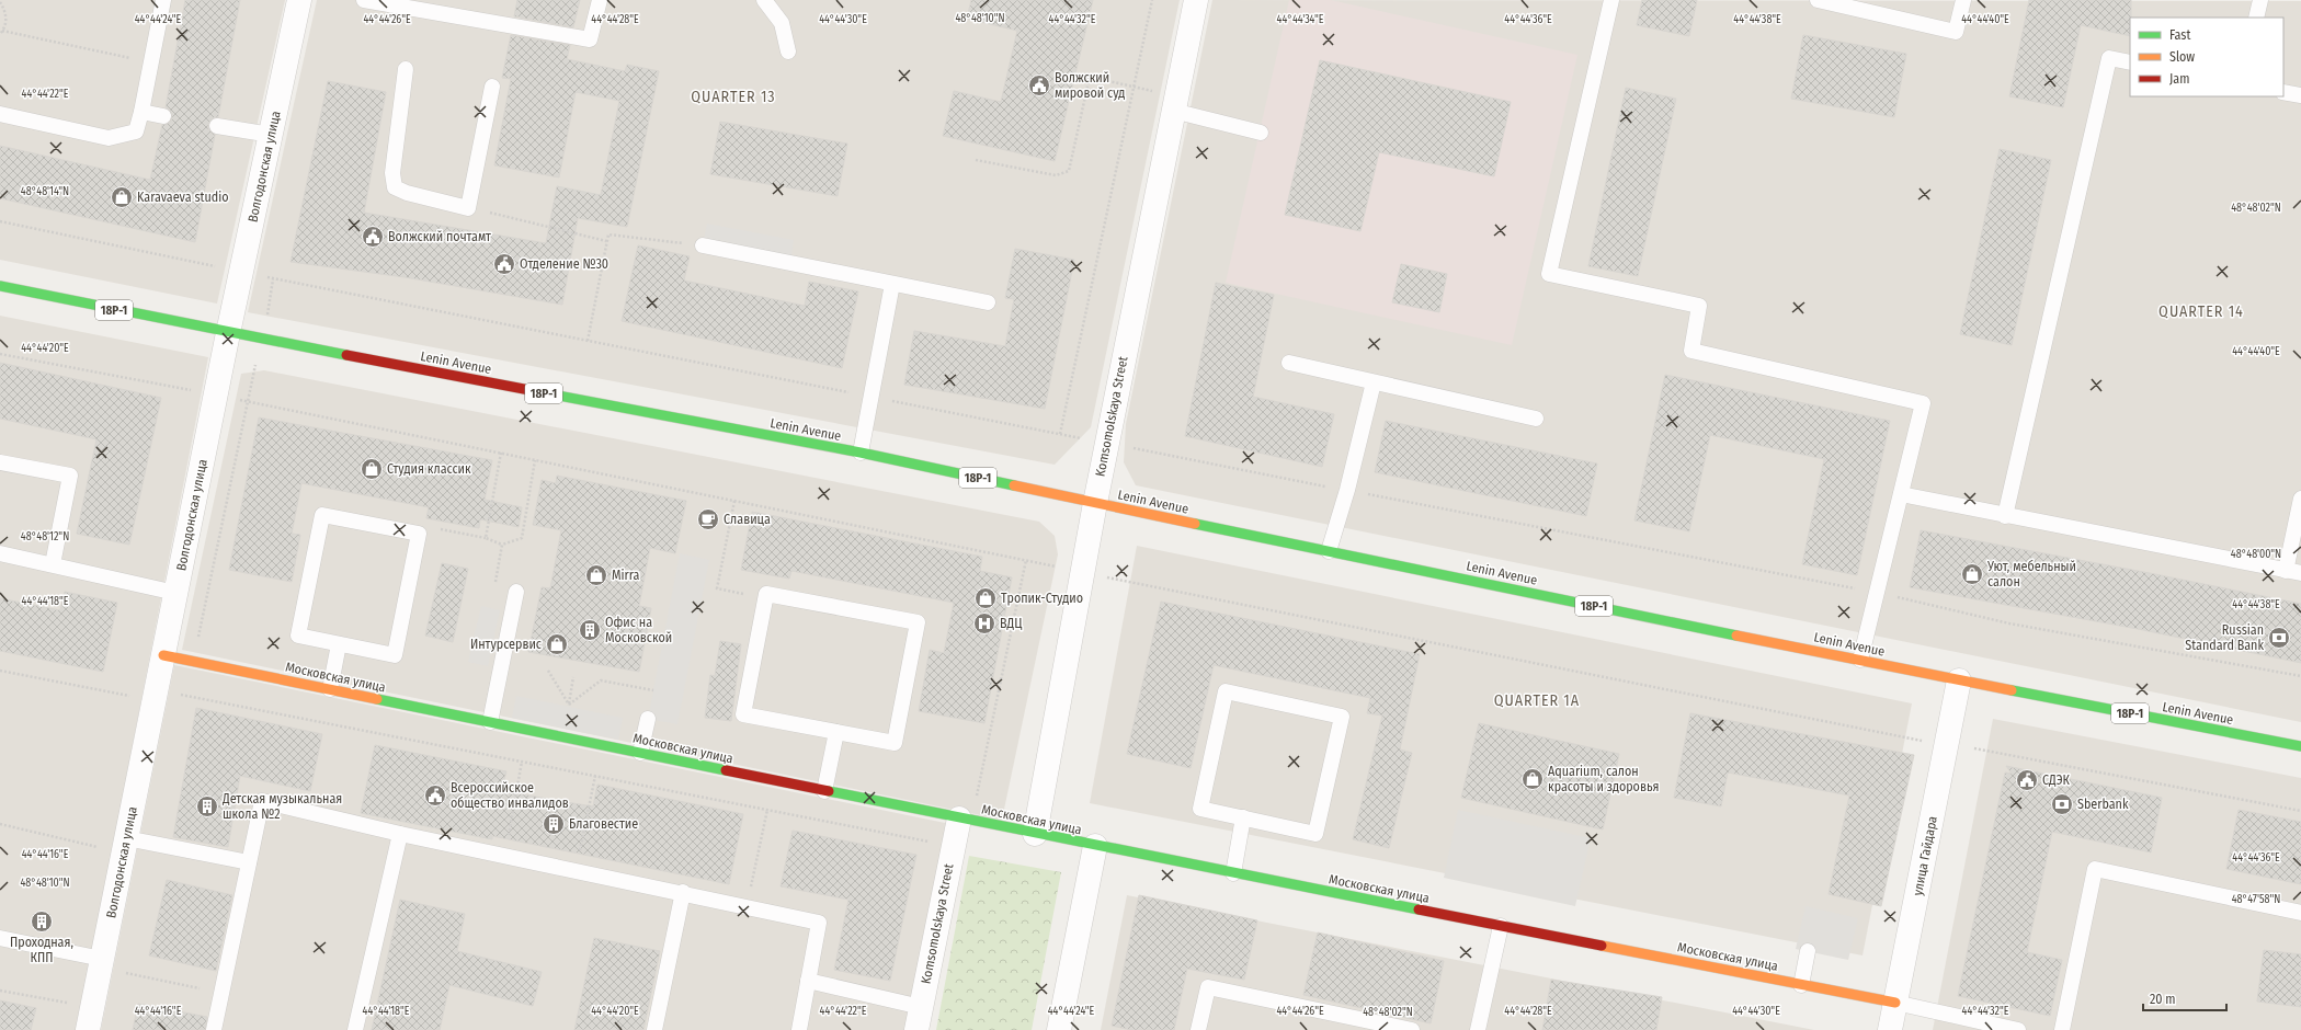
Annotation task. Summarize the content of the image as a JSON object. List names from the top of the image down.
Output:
{
  "streets": {
    "main road": ["18Р-1", "Lenin Avenue", "Московская улица"],
    "street": ["Волгодонская улица", "Komsomolskaya Street", "улица Гайдара"]
  },
  "crossings": [
    ["Волгодонская улица", "Lenin Avenue"],
    ["Волгодонская улица", "Московская улица"],
    ["Lenin Avenue", "Komsomolskaya Street"],
    ["Lenin Avenue", "улица Гайдара"],
    ["Komsomolskaya Street", "Московская улица"],
    ["Московская улица", "улица Гайдара"]
  ],
  "districts": ["QUARTER 13", "QUARTER 14", "QUARTER 1A"],
  "places": {
    "public building": [
      "Волжский мировой суд",
      "Волжский почтамт",
      "Отделение №30",
      "СДЭК",
      "Всероссийское общество инвалидов"
    ],
    "shop": [
      "Karavaeva studio",
      "Студия классик",
      "Уют, мебельный салон",
      "Mirra",
      "Тропик-Студио",
      "Интурсервис",
      "Aquarium, салон красоты и здоровья"
    ],
    "cafe": ["Славица"],
    "hospital": ["ВДЦ"],
    "building": [
      "Офис на Московской",
      "Детская музыкальная школа №2",
      "Благовестие",
      "Проходная, КПП"
    ],
    "bank": ["Russian Standard Bank", "Sberbank"]
  },
  "legend": ["Fast", "Slow", "Jam"],
  "scale_bar": "20 m",
  "coordinates": [
    "48°48'10\"N",
    "44°44'24\"E",
    "44°44'28\"E",
    "44°44'30\"E",
    "44°44'32\"E",
    "44°44'34\"E",
    "44°44'36\"E",
    "44°44'40\"E",
    "44°44'26\"E",
    "44°44'38\"E",
    "44°44'22\"E",
    "48°48'14\"N",
    "48°48'02\"N",
    "44°44'20\"E",
    "48°48'12\"N",
    "48°48'00\"N",
    "44°44'18\"E",
    "44°44'16\"E",
    "48°47'58\"N"
  ]
}
